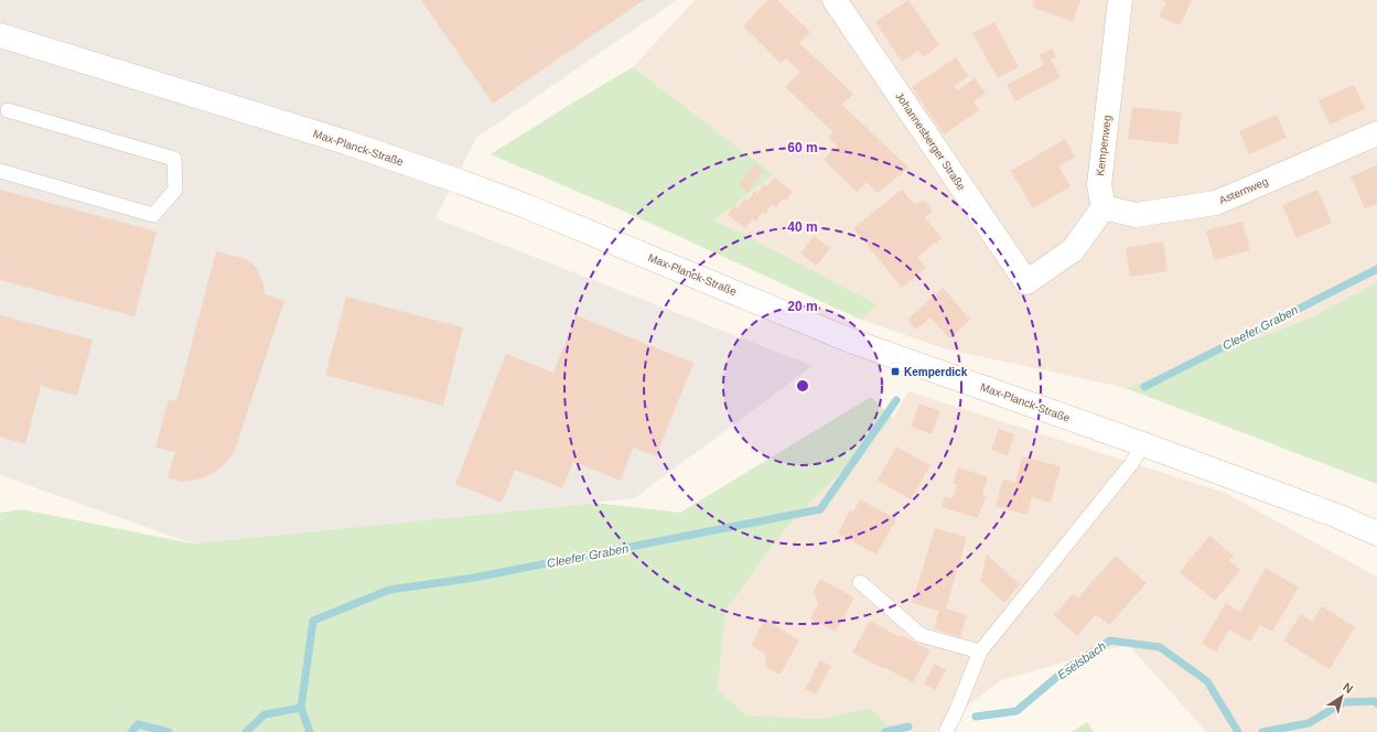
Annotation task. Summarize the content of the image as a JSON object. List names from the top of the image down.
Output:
{
  "streets": {
    "street": [
      "Johannesberger Straße",
      "Kempenweg",
      "Max-Planck-Straße",
      "Asternweg"
    ]
  },
  "crossings": [
    ["Johannesberger Straße", "Kempenweg"],
    ["Johannesberger Straße", "Asternweg"],
    ["Kempenweg", "Asternweg"]
  ],
  "water": ["Cleefer Graben", "Eselsbach"],
  "places": {
    "transit": ["Kemperdick"]
  },
  "north": "top right",
  "rings": ["60 m", "40 m", "20 m"]
}
